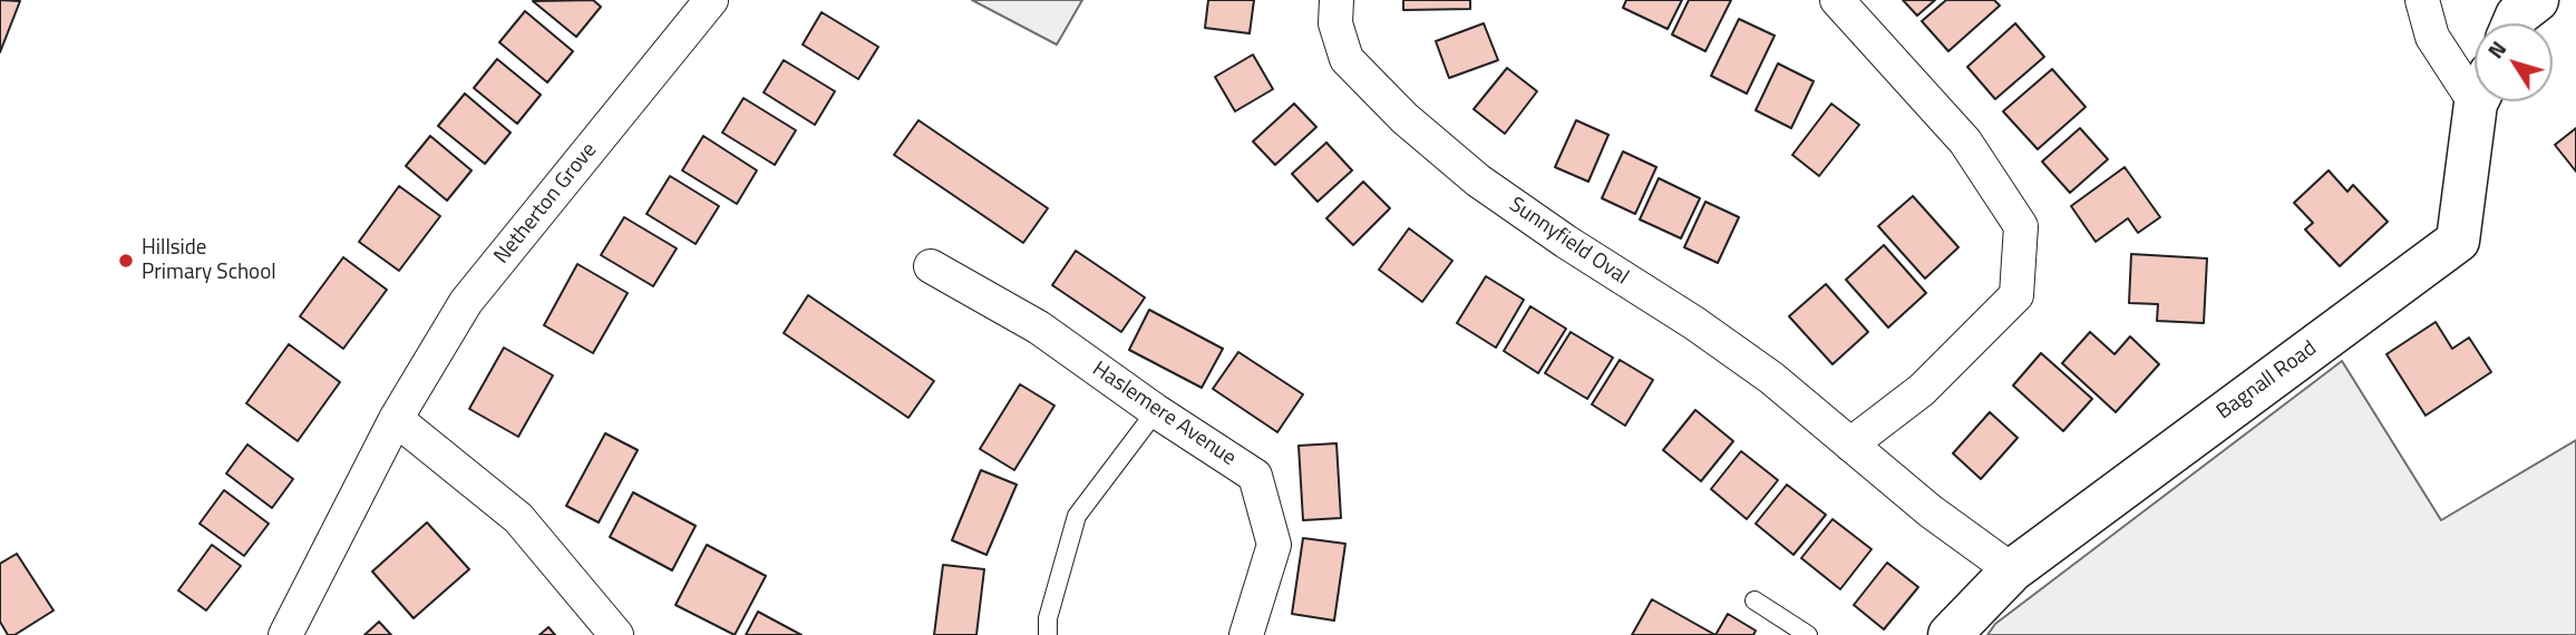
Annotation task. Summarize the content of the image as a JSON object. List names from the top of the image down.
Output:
{
  "streets": {
    "street": [
      "Netherton Grove",
      "Sunnyfield Oval",
      "Bagnall Road",
      "Haslemere Avenue"
    ]
  },
  "crossings": [
    ["Sunnyfield Oval", "Bagnall Road"]
  ],
  "places": ["Hillside Primary School"],
  "north": "top left"
}
